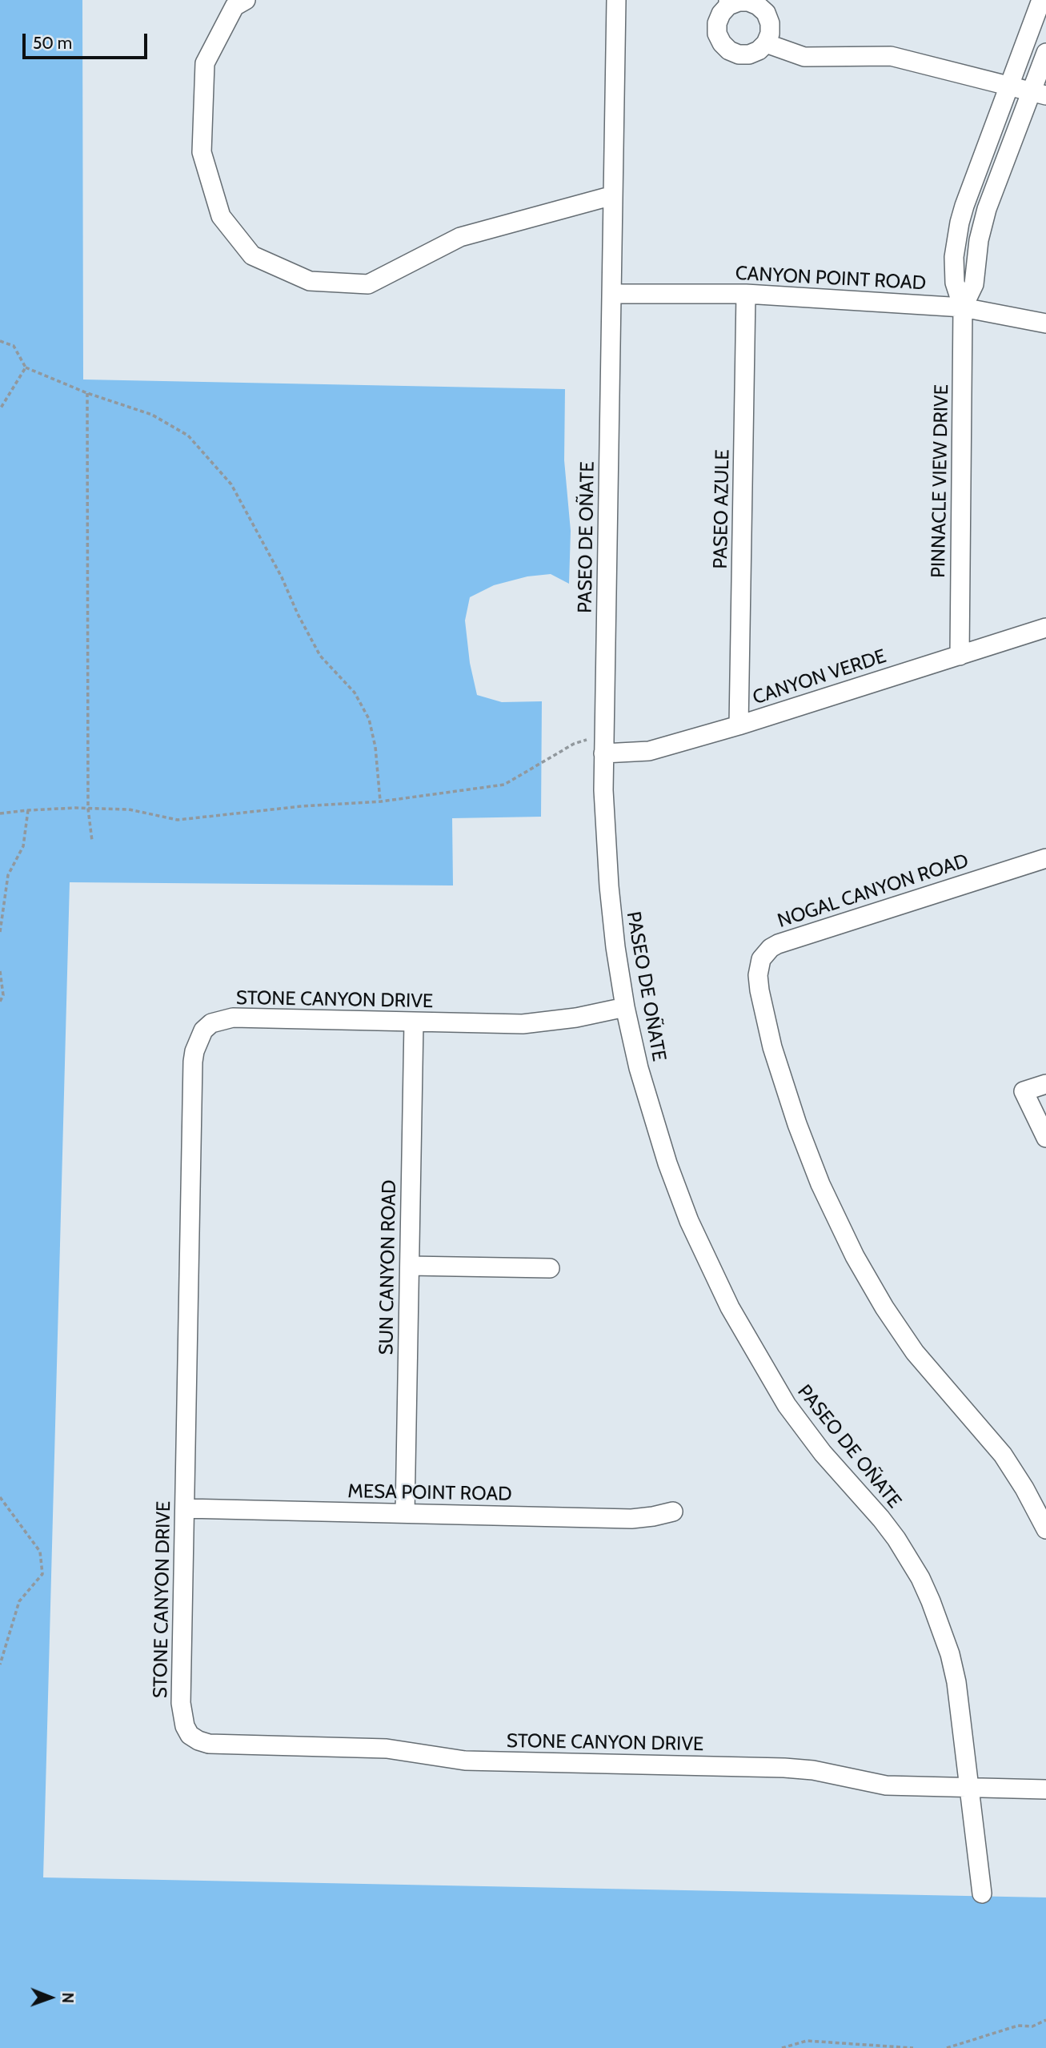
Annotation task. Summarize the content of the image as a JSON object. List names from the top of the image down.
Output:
{
  "streets": {
    "street": [
      "CANYON POINT ROAD",
      "PINNACLE VIEW DRIVE",
      "PASEO AZULE",
      "PASEO DE OÑATE",
      "CANYON VERDE",
      "NOGAL CANYON ROAD",
      "STONE CANYON DRIVE",
      "SUN CANYON ROAD",
      "MESA POINT ROAD"
    ]
  },
  "crossings": [
    ["CANYON POINT ROAD", "PINNACLE VIEW DRIVE"],
    ["CANYON POINT ROAD", "PASEO AZULE"],
    ["CANYON POINT ROAD", "PASEO DE OÑATE"],
    ["PINNACLE VIEW DRIVE", "CANYON VERDE"],
    ["PASEO AZULE", "CANYON VERDE"],
    ["PASEO DE OÑATE", "CANYON VERDE"],
    ["PASEO DE OÑATE", "STONE CANYON DRIVE"],
    ["STONE CANYON DRIVE", "SUN CANYON ROAD"],
    ["STONE CANYON DRIVE", "MESA POINT ROAD"],
    ["SUN CANYON ROAD", "MESA POINT ROAD"]
  ],
  "scale_bar": "50 m",
  "north": "right"
}
